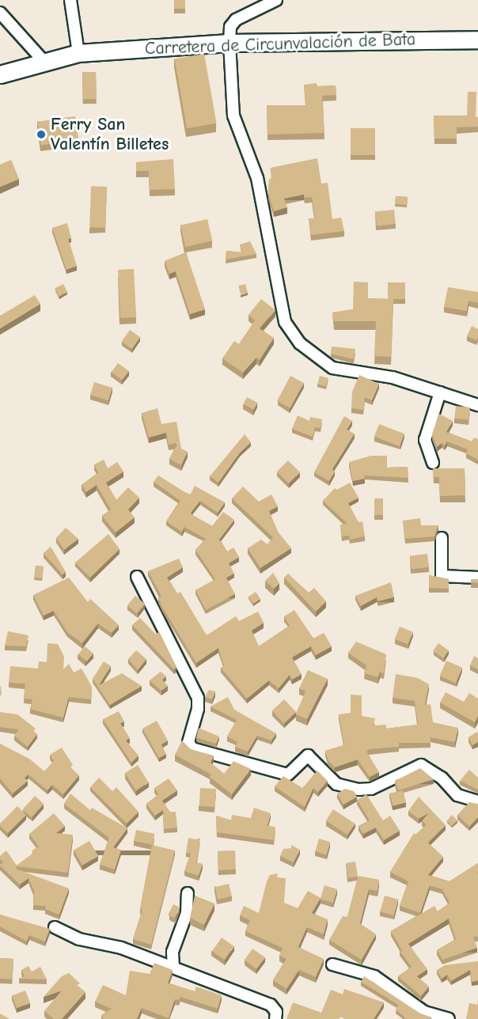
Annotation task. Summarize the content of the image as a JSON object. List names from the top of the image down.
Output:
{
  "streets": {
    "main road": ["Carretera de Circunvalación de Bata"]
  },
  "places": ["Ferry San Valentín Billetes"]
}
